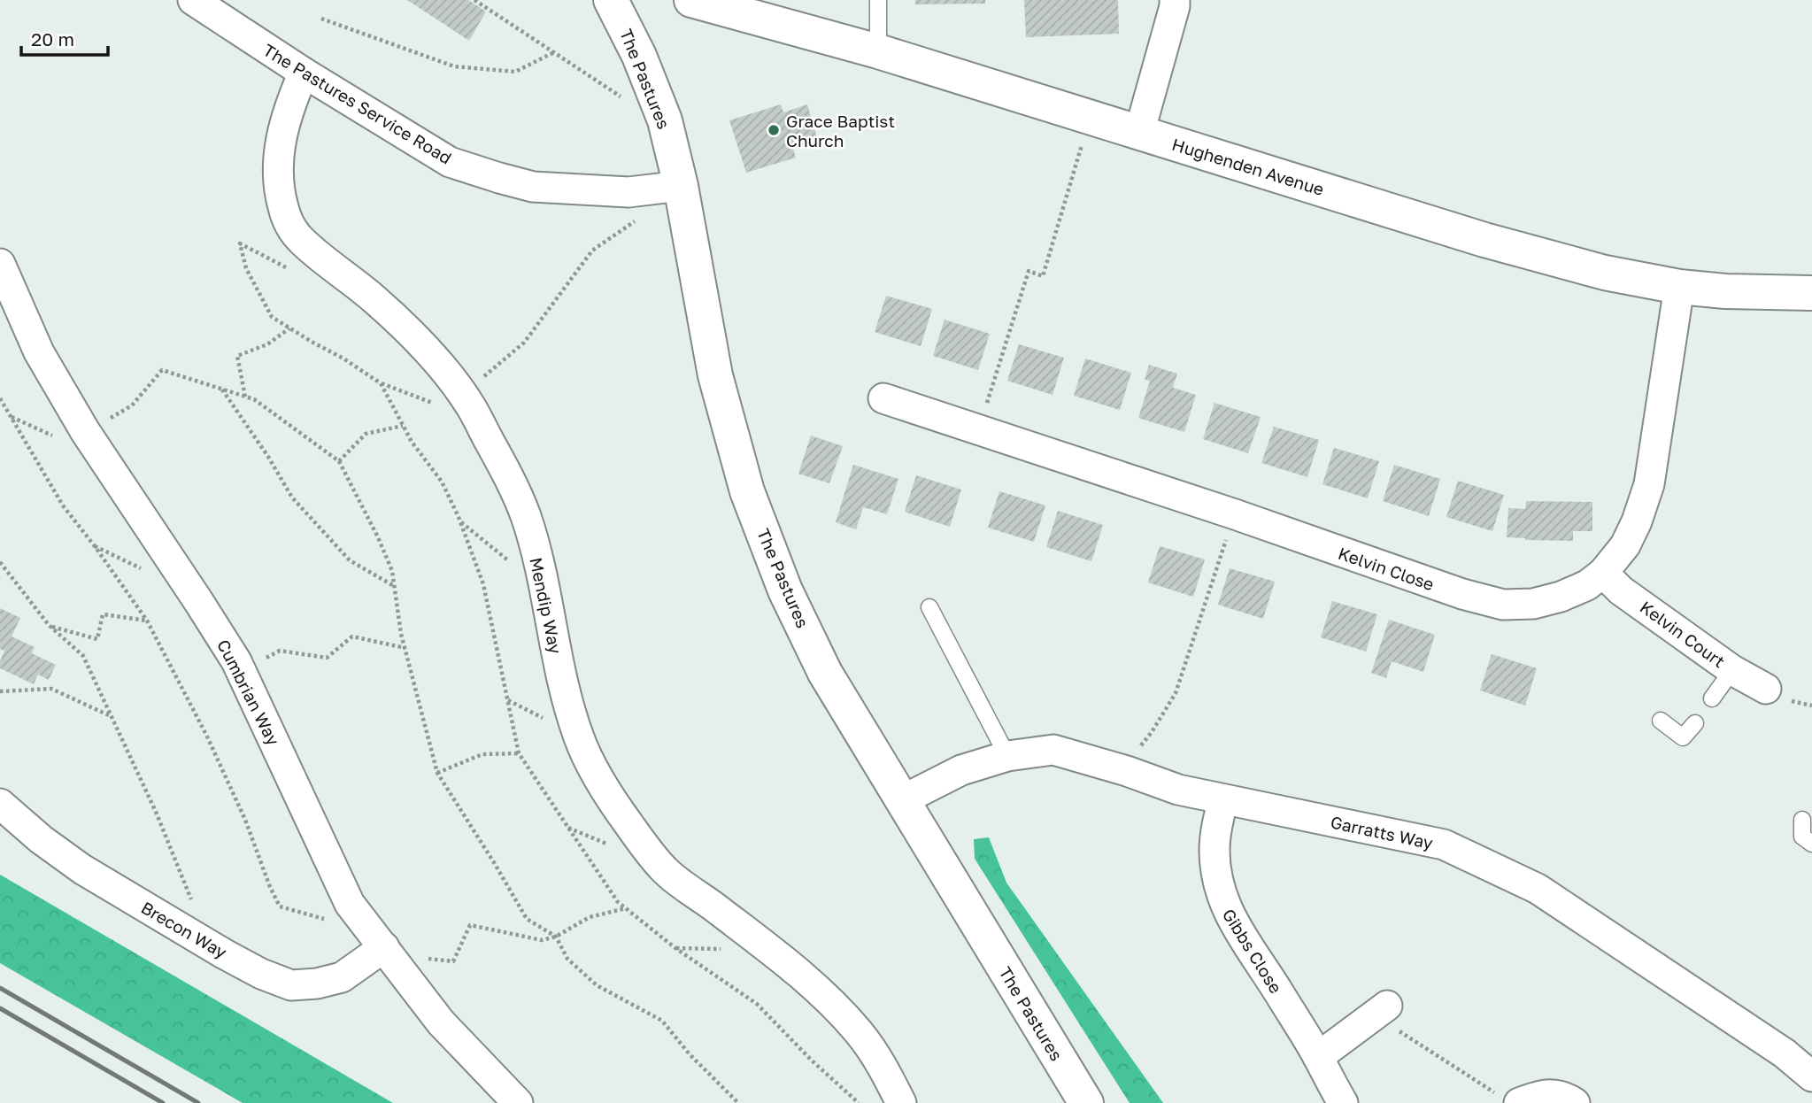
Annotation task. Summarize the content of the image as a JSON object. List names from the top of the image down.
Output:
{
  "streets": {
    "street": [
      "The Pastures",
      "The Pastures Service Road",
      "Hughenden Avenue",
      "Kelvin Close",
      "Mendip Way",
      "Kelvin Court",
      "Cumbrian Way",
      "Garratts Way",
      "Brecon Way",
      "Gibbs Close"
    ]
  },
  "crossings": [
    ["The Pastures", "The Pastures Service Road"],
    ["The Pastures", "Garratts Way"],
    ["The Pastures Service Road", "Mendip Way"],
    ["Hughenden Avenue", "Kelvin Close"],
    ["Kelvin Close", "Kelvin Court"],
    ["Cumbrian Way", "Brecon Way"],
    ["Garratts Way", "Gibbs Close"]
  ],
  "places": ["Grace Baptist Church"],
  "scale_bar": "20 m"
}
